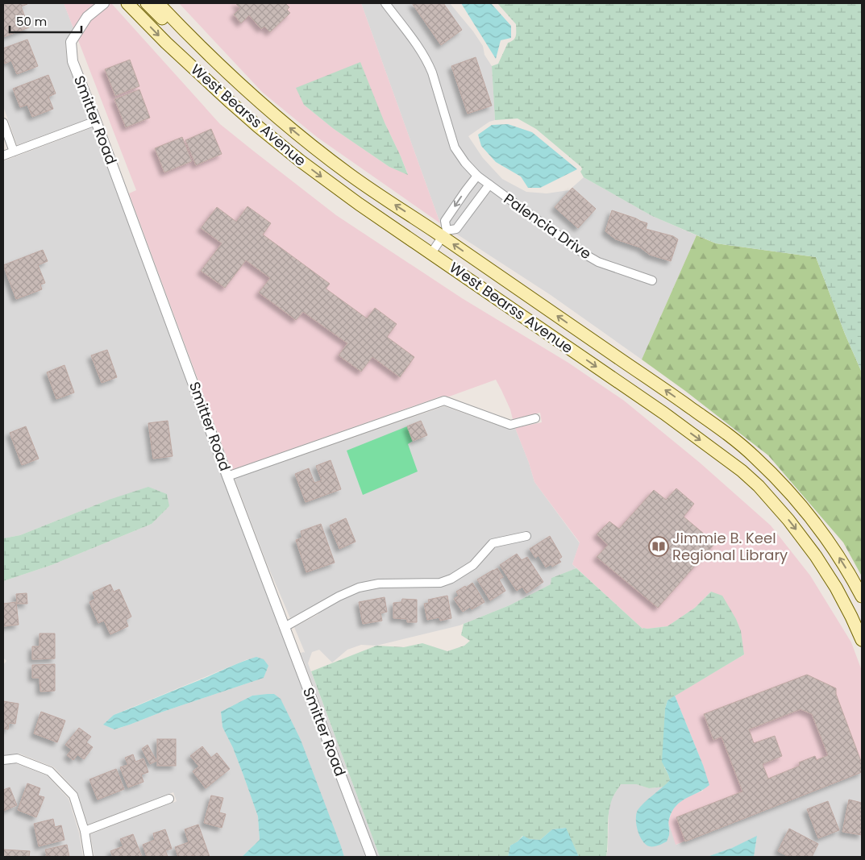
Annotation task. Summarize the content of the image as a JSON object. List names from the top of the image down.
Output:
{
  "streets": {
    "main road": ["West Bearss Avenue"],
    "street": ["Smitter Road", "Palencia Drive"]
  },
  "crossings": [
    ["West Bearss Avenue", "Palencia Drive"]
  ],
  "places": {
    "library": ["Jimmie B. Keel Regional Library"]
  },
  "scale_bar": "50 m"
}
